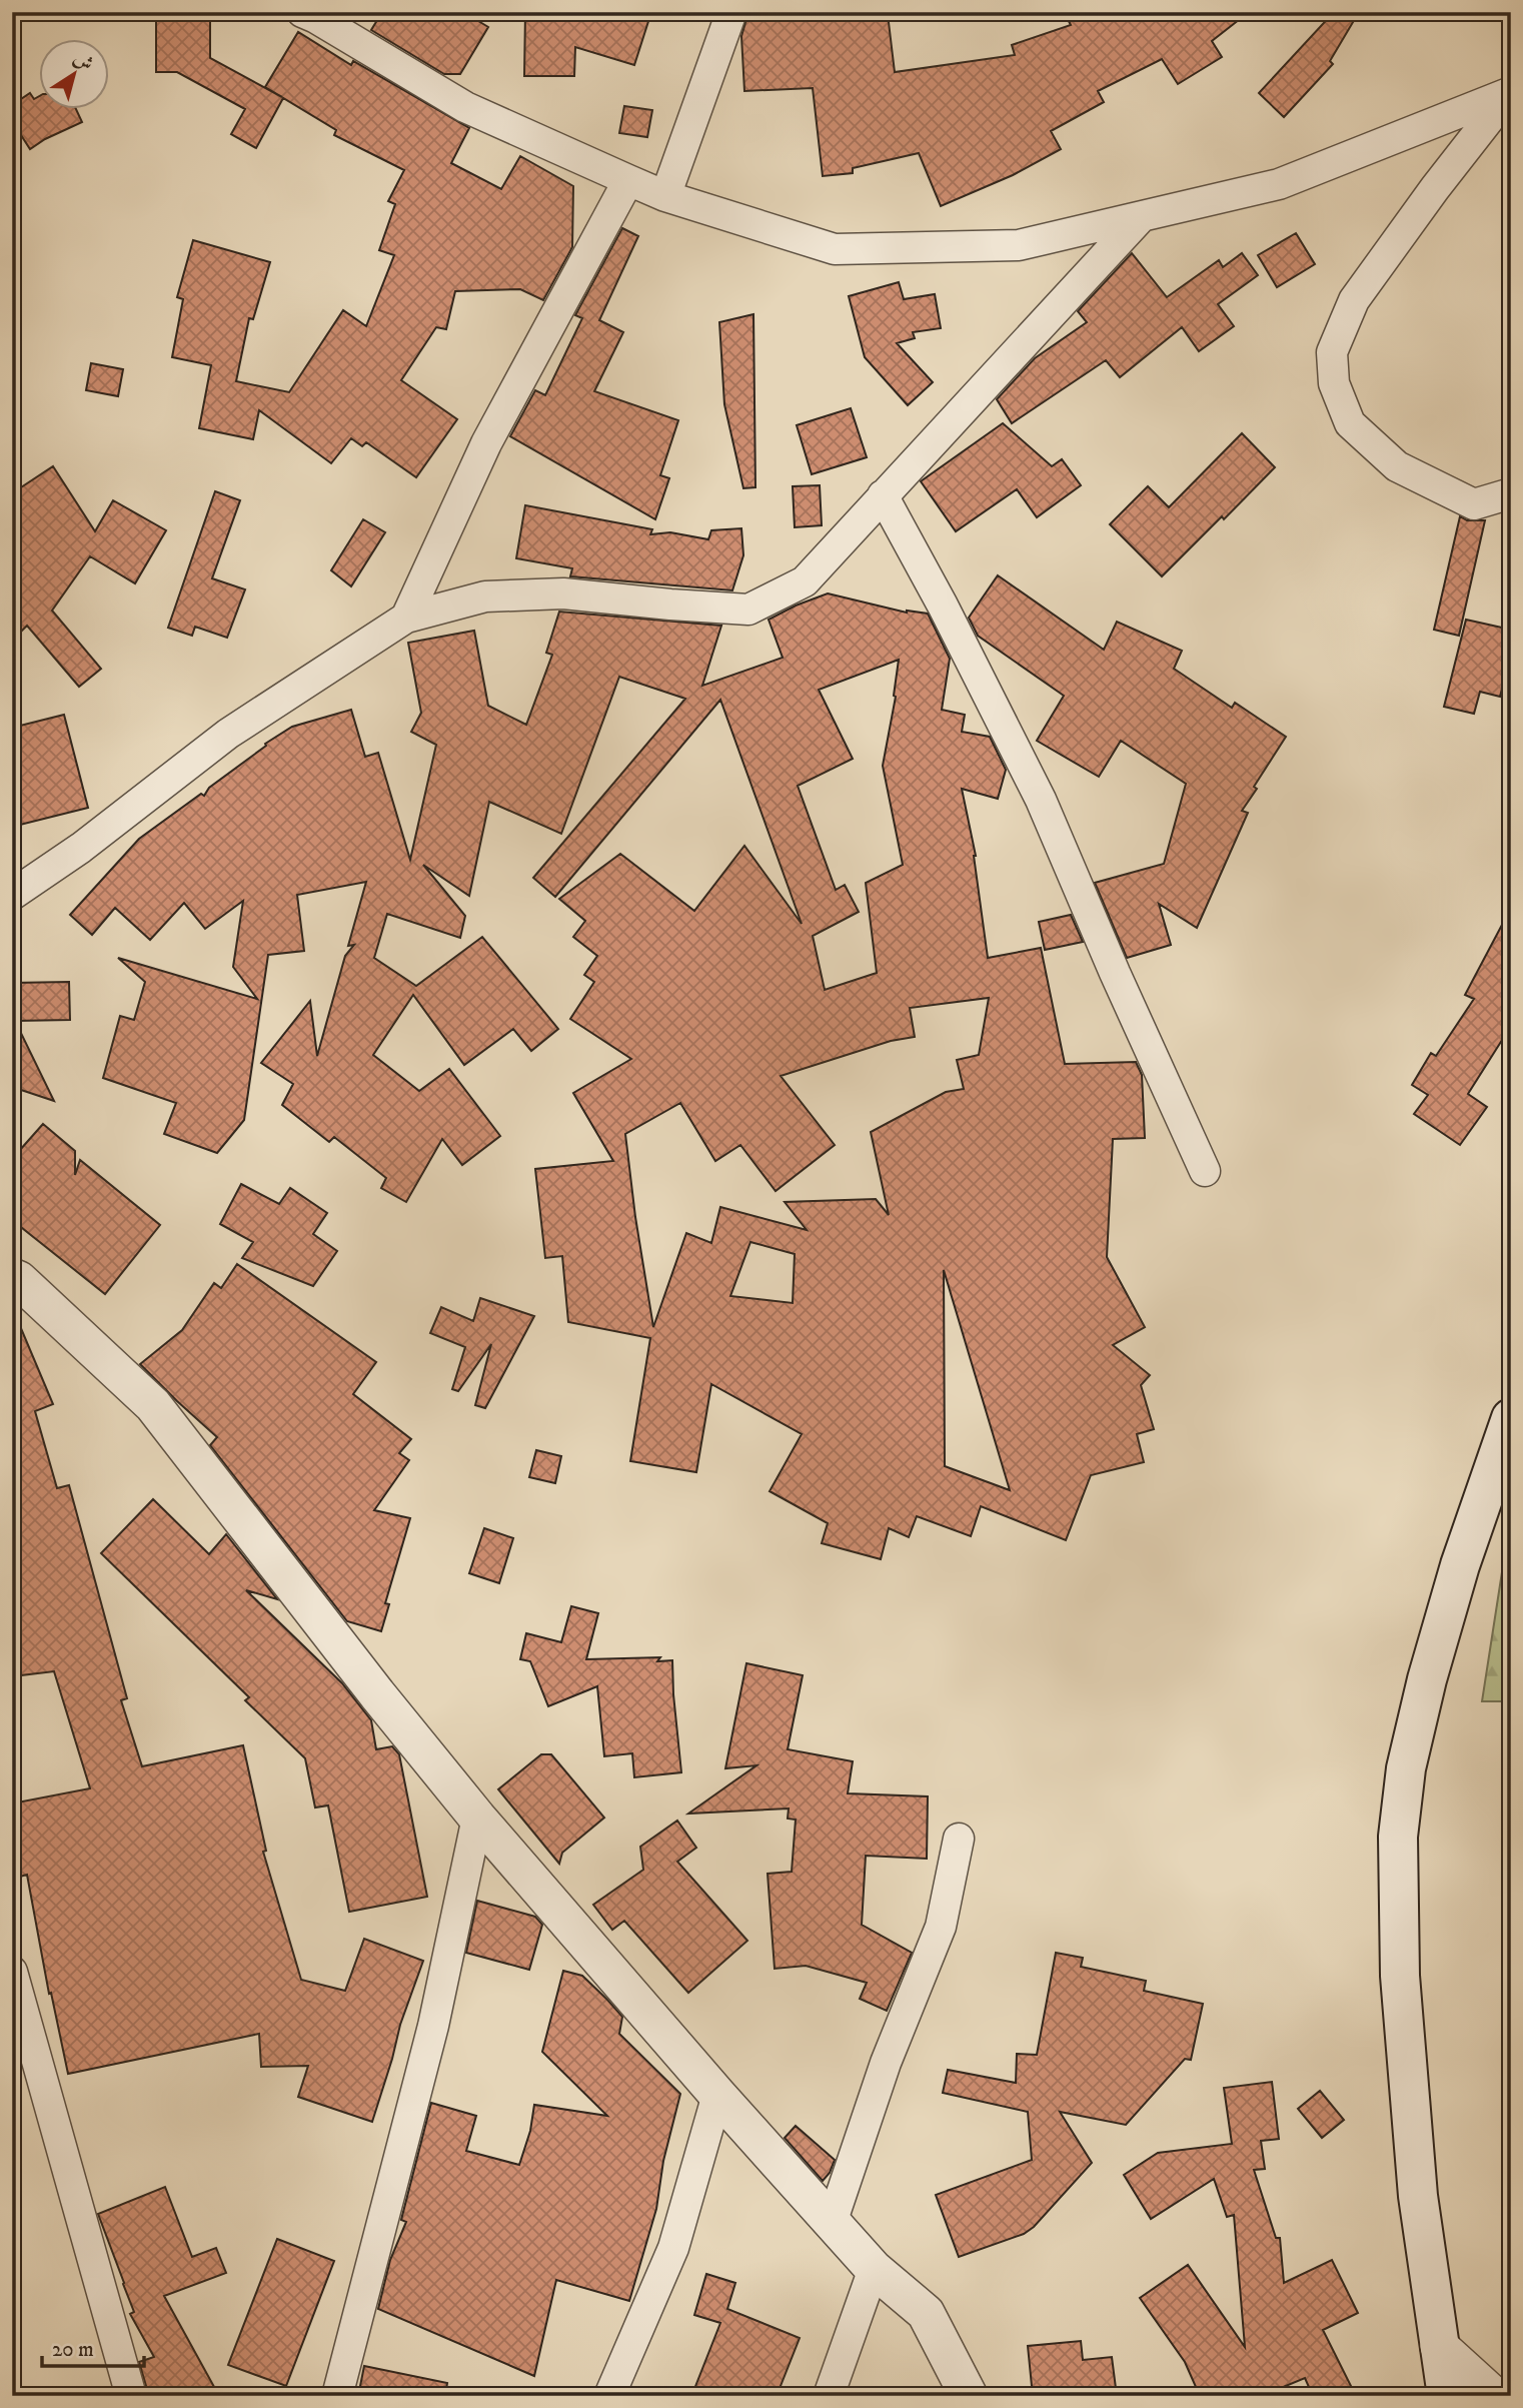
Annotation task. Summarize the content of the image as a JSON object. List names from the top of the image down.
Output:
{
  "scale_bar": "20 m",
  "north": "top right"
}
